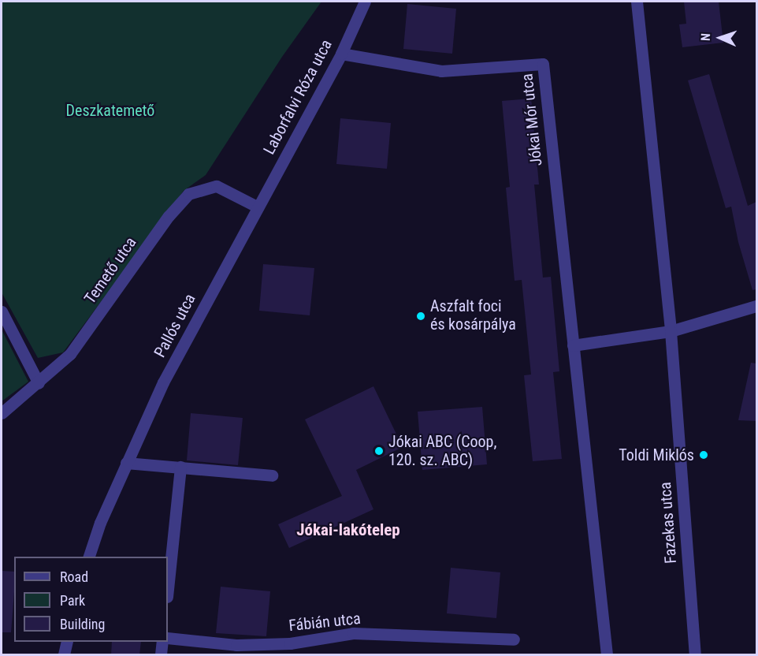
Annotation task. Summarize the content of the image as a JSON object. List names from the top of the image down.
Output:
{
  "streets": {
    "street": [
      "Laborfalvi Róza utca",
      "Jókai Mór utca",
      "Temető utca",
      "Pallós utca",
      "Fazekas utca",
      "Fábián utca"
    ]
  },
  "crossings": [
    ["Laborfalvi Róza utca", "Jókai Mór utca"],
    ["Laborfalvi Róza utca", "Temető utca"],
    ["Laborfalvi Róza utca", "Pallós utca"],
    ["Temető utca", "Pallós utca"]
  ],
  "districts": ["Jókai-lakótelep"],
  "parks": ["Deszkatemető"],
  "places": ["Aszfalt foci és kosárpálya", "Jókai ABC (Coop, 120. sz. ABC)", "Toldi Miklós"],
  "legend": ["Road", "Park", "Building"],
  "north": "left"
}
